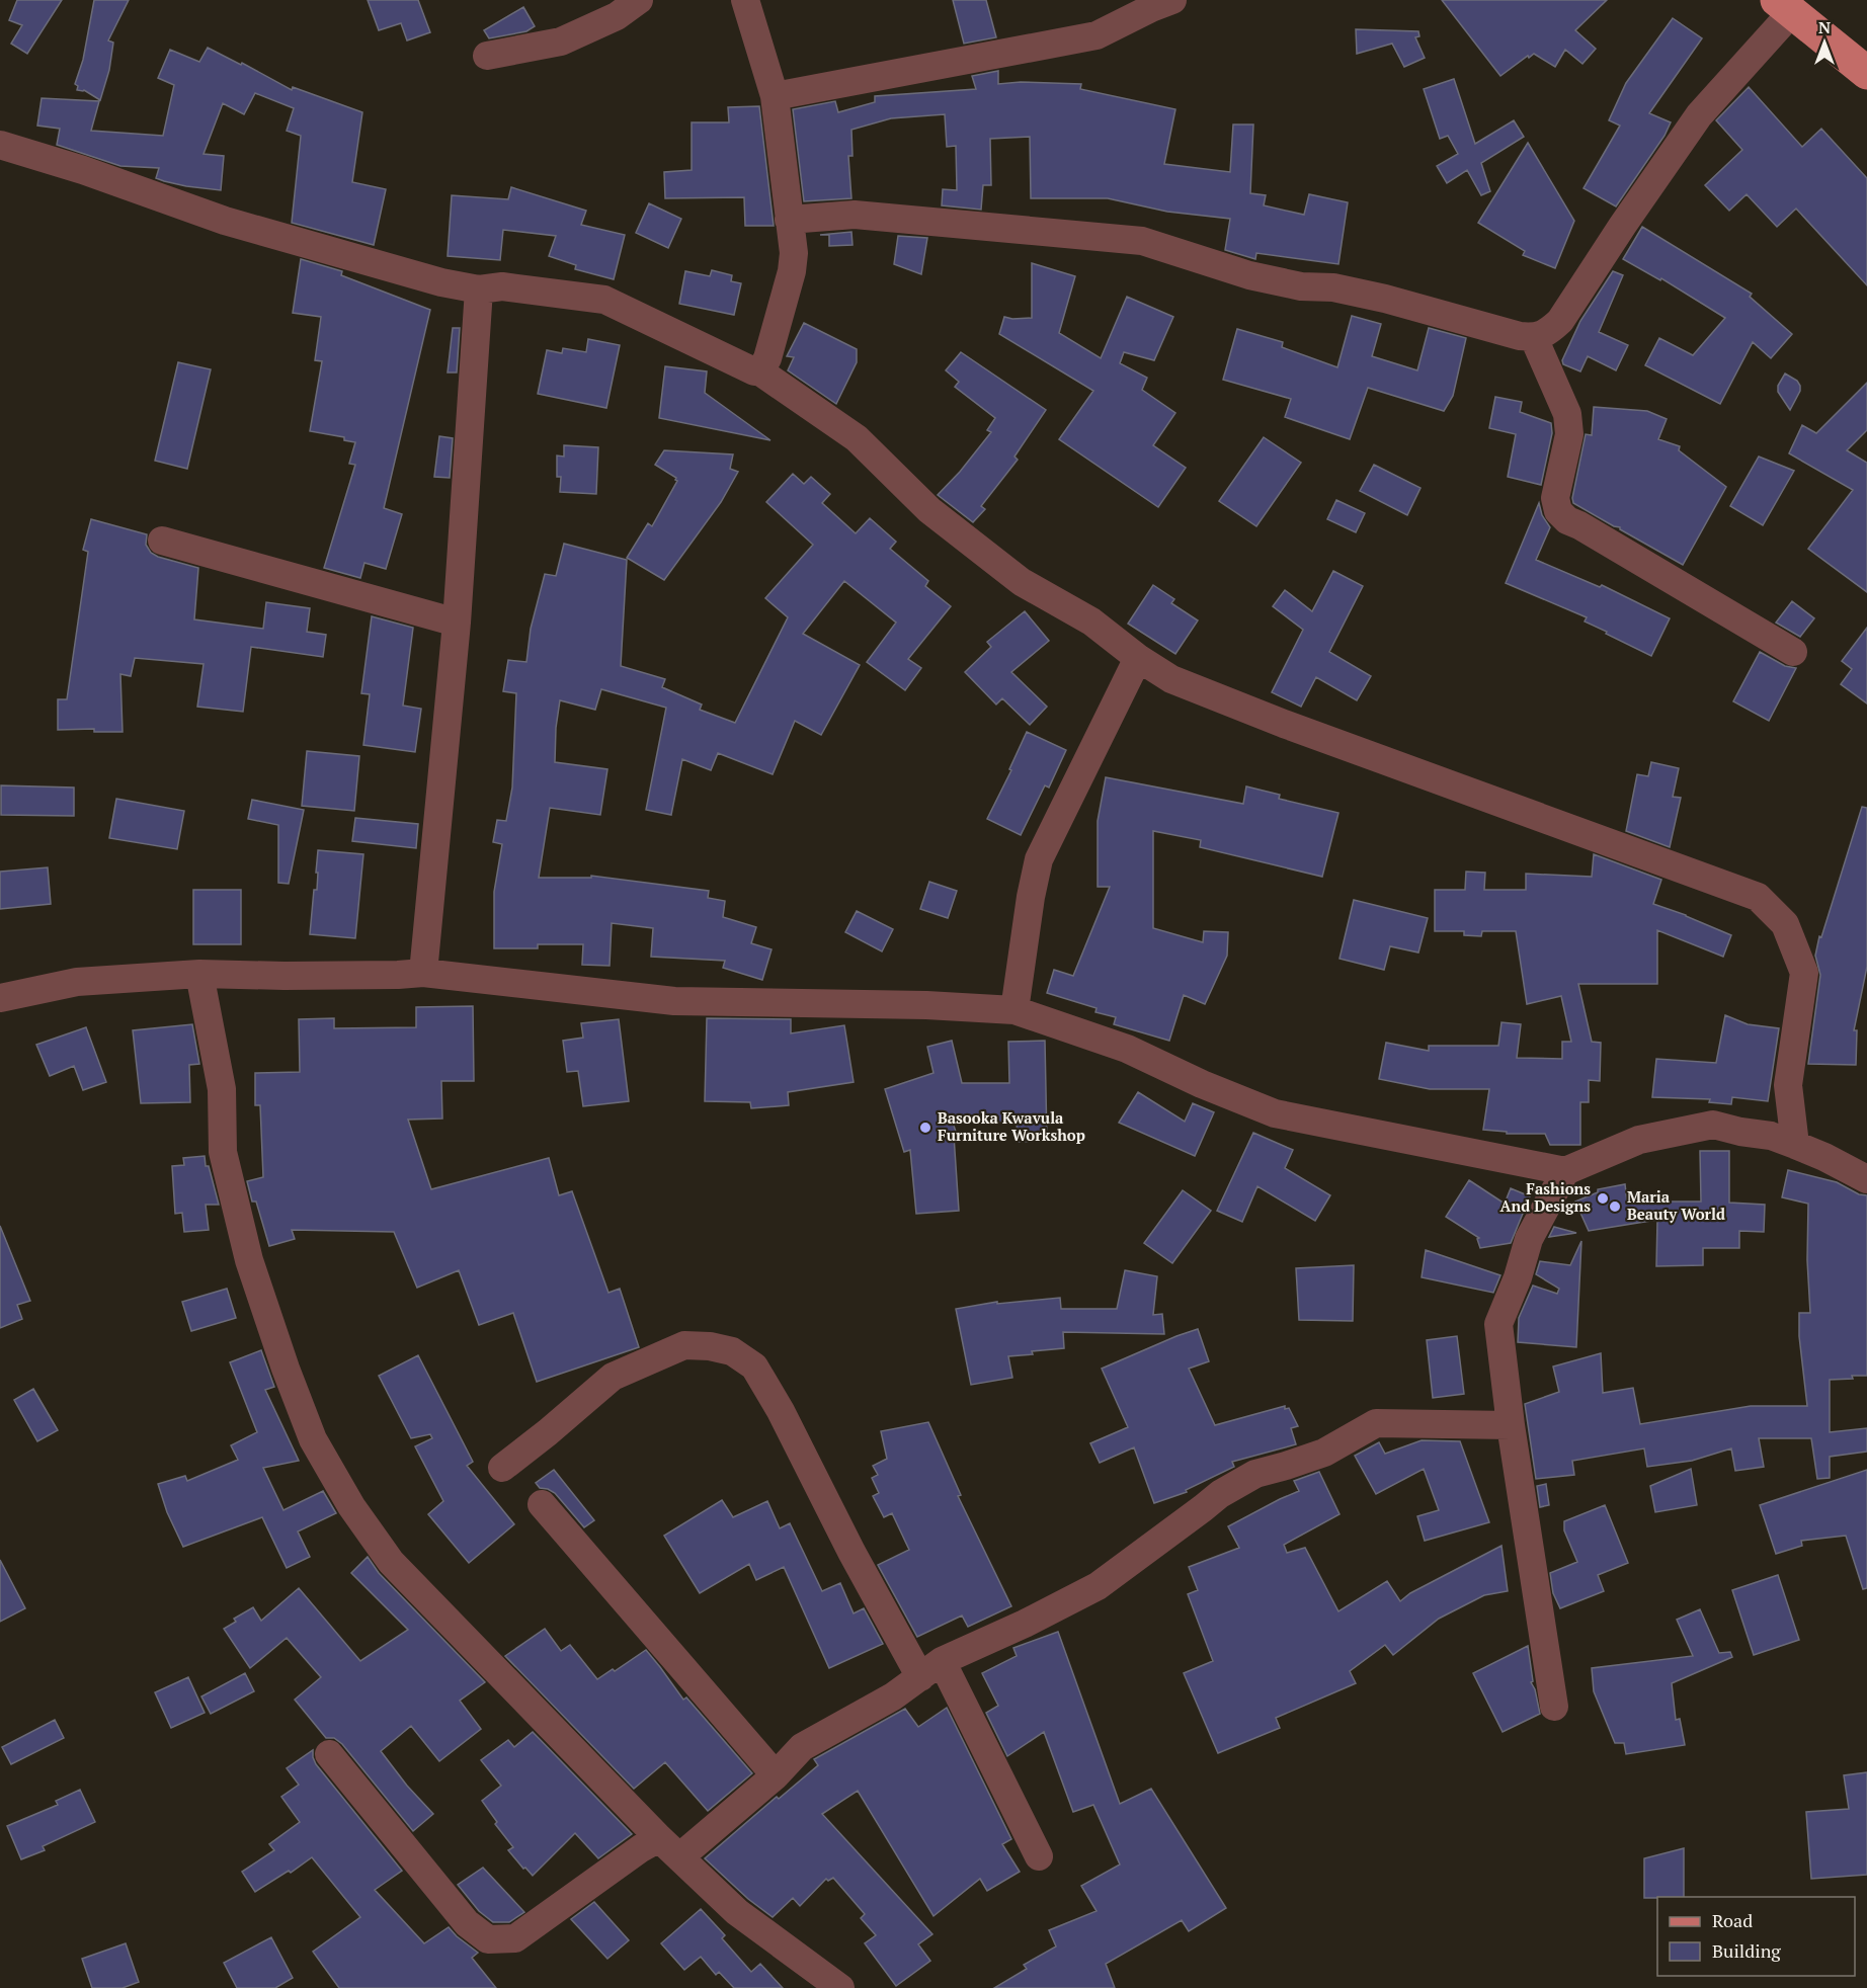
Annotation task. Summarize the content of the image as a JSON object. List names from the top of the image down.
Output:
{
  "places": ["Basooka Kwavula Furniture Workshop", "Fashions And Designs", "Maria Beauty World"],
  "legend": ["Road", "Building"],
  "north": "top"
}
